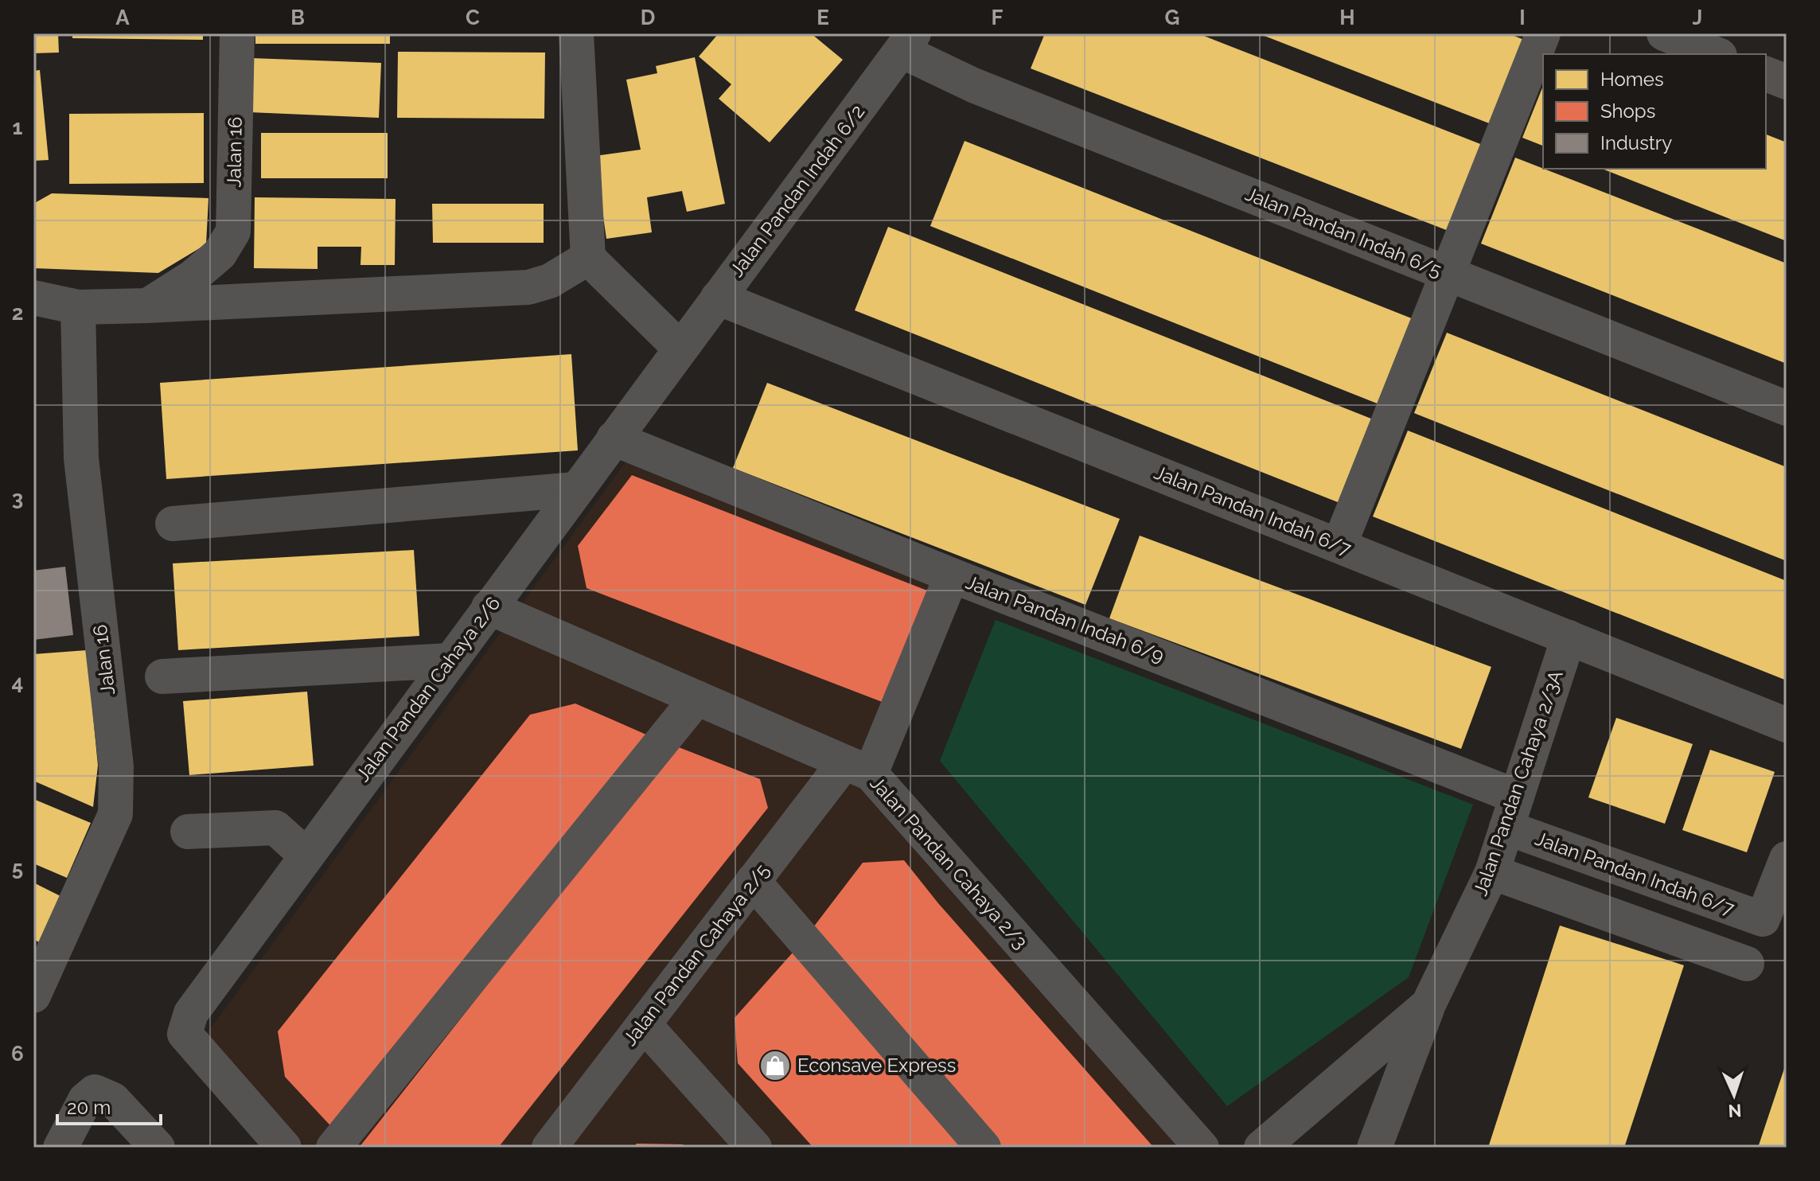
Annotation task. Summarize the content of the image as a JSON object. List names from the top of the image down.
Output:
{
  "streets": {
    "street": [
      "Jalan 16",
      "Jalan Pandan Indah 6/2",
      "Jalan Pandan Indah 6/5",
      "Jalan Pandan Indah 6/7",
      "Jalan Pandan Indah 6/9",
      "Jalan Pandan Cahaya 2/6",
      "Jalan Pandan Cahaya 2/3A",
      "Jalan Pandan Cahaya 2/3",
      "Jalan Pandan Cahaya 2/5"
    ]
  },
  "crossings": [
    ["Jalan Pandan Indah 6/2", "Jalan Pandan Indah 6/5"],
    ["Jalan Pandan Indah 6/2", "Jalan Pandan Indah 6/7"],
    ["Jalan Pandan Indah 6/2", "Jalan Pandan Cahaya 2/6"],
    ["Jalan Pandan Indah 6/7", "Jalan Pandan Indah 6/9"],
    ["Jalan Pandan Indah 6/7", "Jalan Pandan Cahaya 2/3A"],
    ["Jalan Pandan Indah 6/9", "Jalan Pandan Cahaya 2/6"],
    ["Jalan Pandan Indah 6/9", "Jalan Pandan Cahaya 2/3A"],
    ["Jalan Pandan Indah 6/9", "Jalan Pandan Cahaya 2/5"],
    ["Jalan Pandan Cahaya 2/6", "Jalan Pandan Cahaya 2/3"],
    ["Jalan Pandan Cahaya 2/3", "Jalan Pandan Cahaya 2/5"]
  ],
  "places": {
    "shop": ["Econsave Express"]
  },
  "legend": ["Homes", "Shops", "Industry"],
  "scale_bar": "20 m",
  "north": "bottom",
  "grid": {
    "columns": [
      "A",
      "B",
      "C",
      "D",
      "E",
      "F",
      "G",
      "H",
      "I",
      "J"
    ],
    "rows": [
      "1",
      "2",
      "3",
      "4",
      "5",
      "6"
    ]
  }
}
